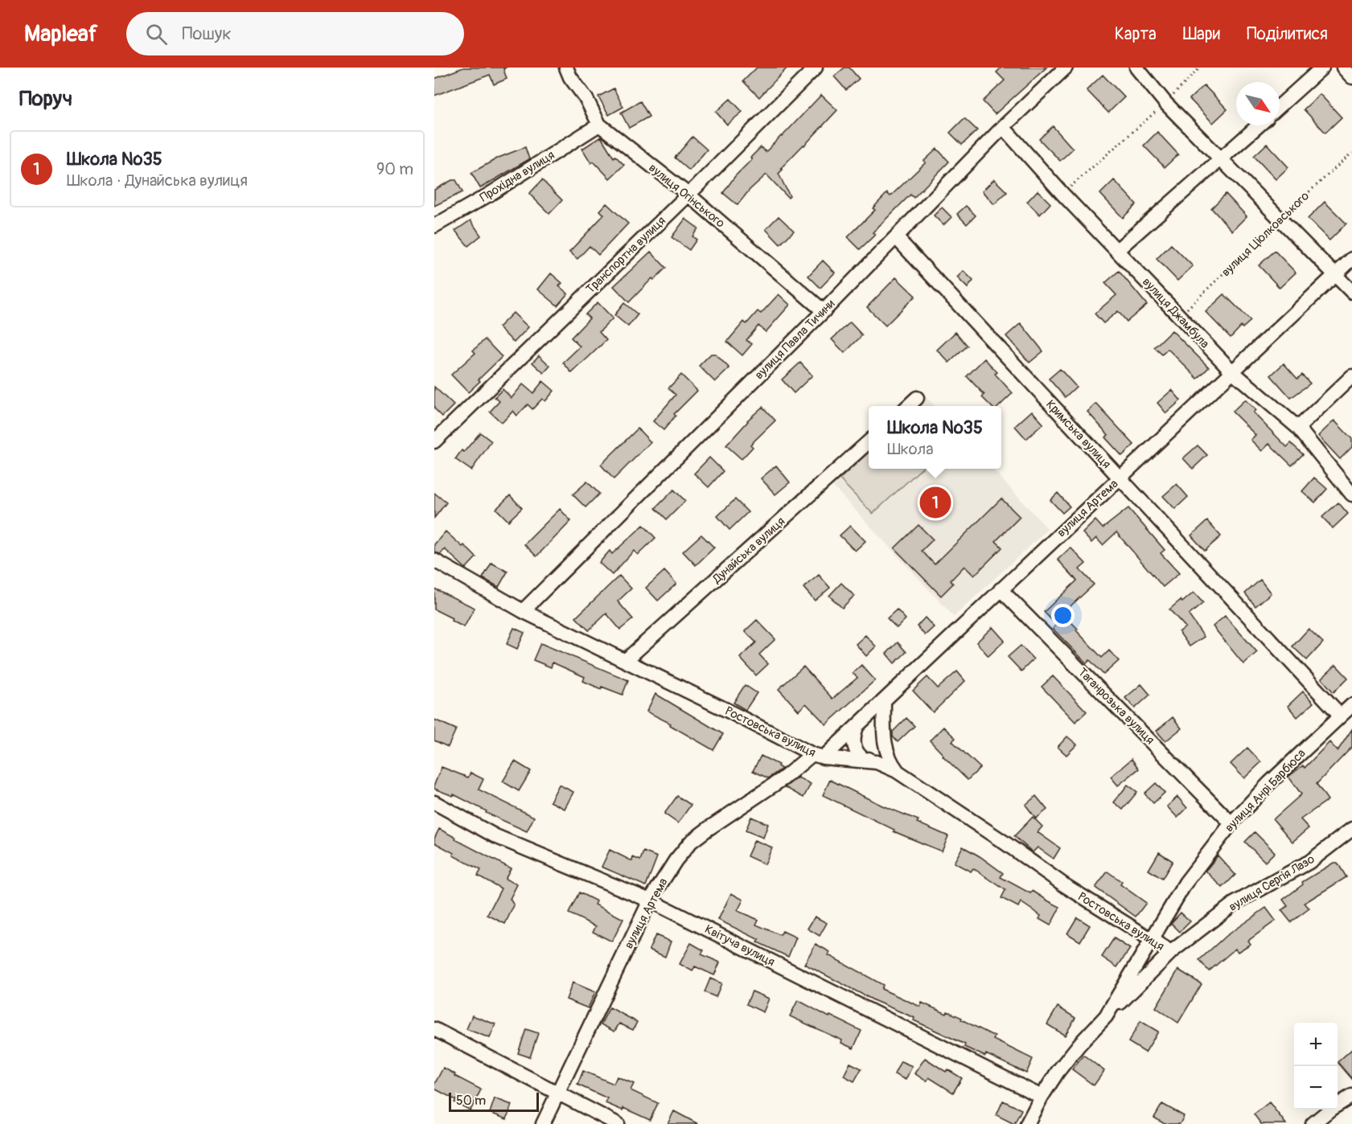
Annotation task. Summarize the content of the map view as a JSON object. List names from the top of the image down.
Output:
{
  "streets": {
    "street": [
      "Прохідна вулиця",
      "вулиця Огінського",
      "Транспортна вулиця",
      "вулиця Джамбула",
      "вулиця Павла Тичини",
      "Кримська вулиця",
      "вулиця Артема",
      "Дунайська вулиця",
      "Таганрозька вулиця",
      "Ростовська вулиця",
      "вулиця Анрі Барбюса",
      "вулиця Сергія Лазо",
      "Квітуча вулиця"
    ],
    "path": ["вулиця Ціолковського"]
  },
  "crossings": [
    ["Прохідна вулиця", "вулиця Огінського"],
    ["вулиця Огінського", "Транспортна вулиця"],
    ["вулиця Огінського", "вулиця Павла Тичини"],
    ["вулиця Ціолковського", "вулиця Джамбула"],
    ["вулиця Джамбула", "вулиця Павла Тичини"],
    ["вулиця Джамбула", "вулиця Артема"],
    ["вулиця Павла Тичини", "Кримська вулиця"],
    ["вулиця Павла Тичини", "Ростовська вулиця"],
    ["Кримська вулиця", "вулиця Артема"],
    ["Кримська вулиця", "вулиця Анрі Барбюса"],
    ["вулиця Артема", "Таганрозька вулиця"],
    ["вулиця Артема", "Ростовська вулиця"],
    ["вулиця Артема", "Квітуча вулиця"],
    ["Дунайська вулиця", "Ростовська вулиця"],
    ["Таганрозька вулиця", "вулиця Анрі Барбюса"],
    ["Ростовська вулиця", "вулиця Анрі Барбюса"],
    ["Ростовська вулиця", "вулиця Сергія Лазо"],
    ["вулиця Анрі Барбюса", "вулиця Сергія Лазо"],
    ["вулиця Анрі Барбюса", "Квітуча вулиця"]
  ],
  "scale_bar": "50 m",
  "north": "bottom right",
  "page": {
    "header": "Mapleaf",
    "search": "Пошук",
    "nav": ["Карта", "Шари", "Поділитися"],
    "heading": "Поруч",
    "list": [
      {
        "mark": "1",
        "name": "Школа №35",
        "note": "Школа · Дунайська вулиця",
        "value": "90 m"
      }
    ],
    "popup": ["Школа №35", "Школа"],
    "pins": "1",
    "map_buttons": ["+", "−"],
    "scale": "50 m"
  }
}
